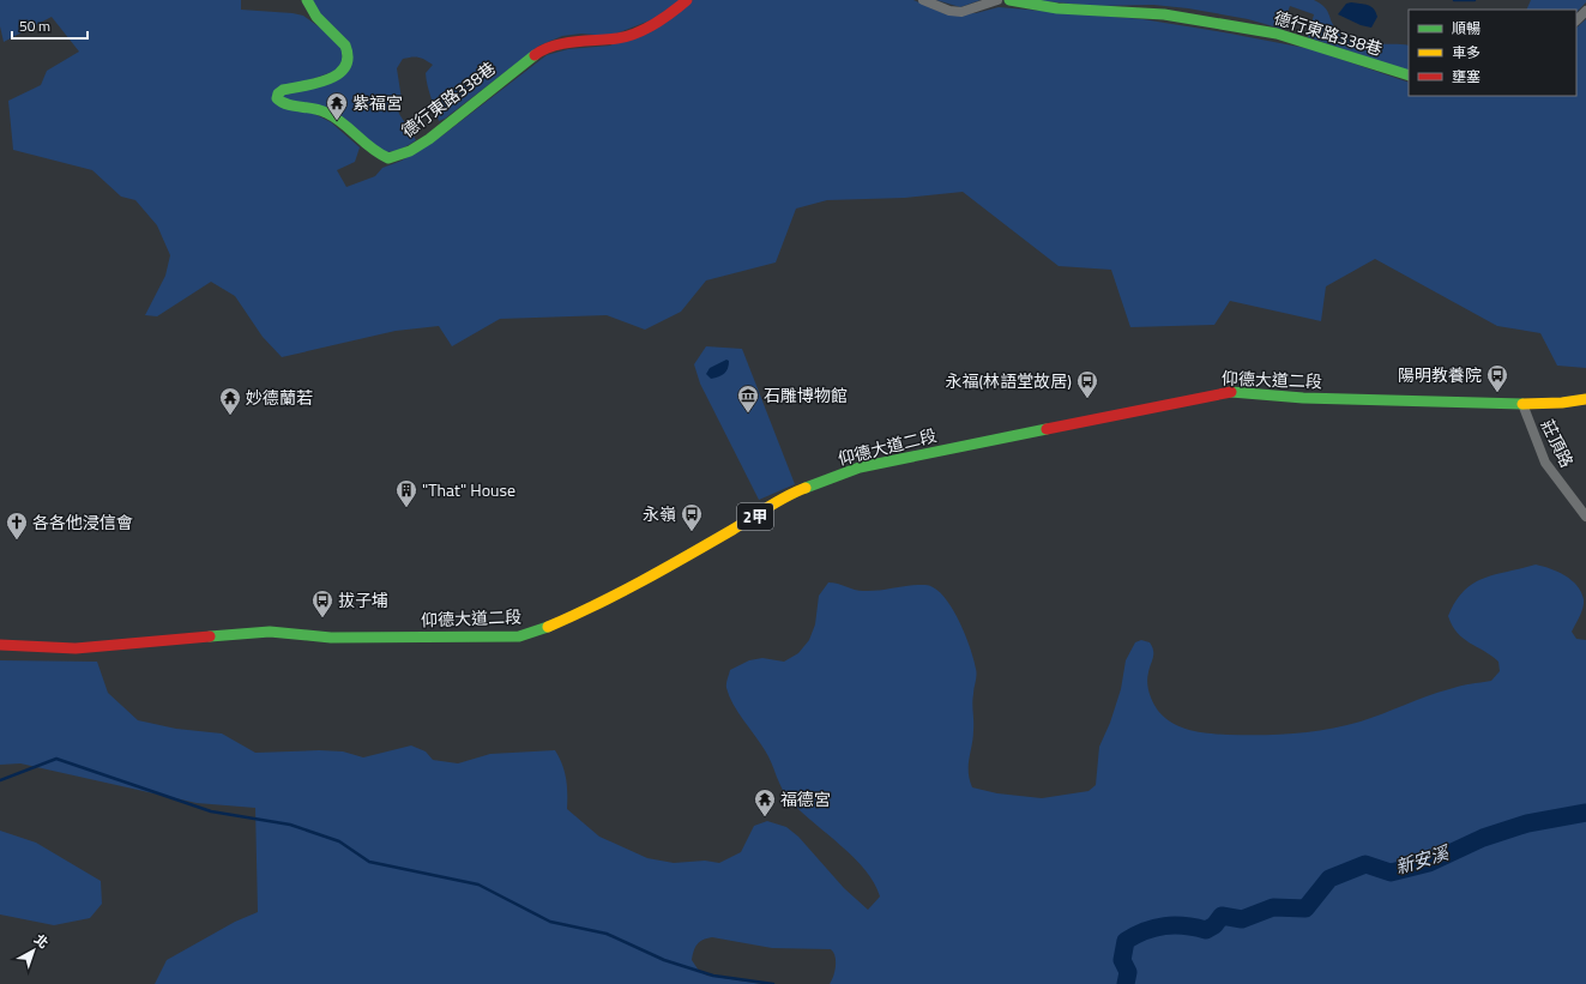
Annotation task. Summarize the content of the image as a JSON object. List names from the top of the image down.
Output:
{
  "streets": {
    "main road": ["德行東路338巷", "仰德大道二段", "2甲"],
    "street": ["莊頂路"]
  },
  "crossings": [
    ["仰德大道二段", "莊頂路"]
  ],
  "water": ["新安溪"],
  "places": {
    "temple": ["紫福宮", "妙德蘭若", "福德宮"],
    "bus stop": [
      "陽明教養院",
      "永福(林語堂故居)",
      "永嶺",
      "拔子埔"
    ],
    "museum": ["石雕博物館"],
    "building": ["\"That\" House"],
    "church": ["各各他浸信會"]
  },
  "legend": ["順暢", "車多", "壅塞"],
  "scale_bar": "50 m",
  "north": "top right"
}
